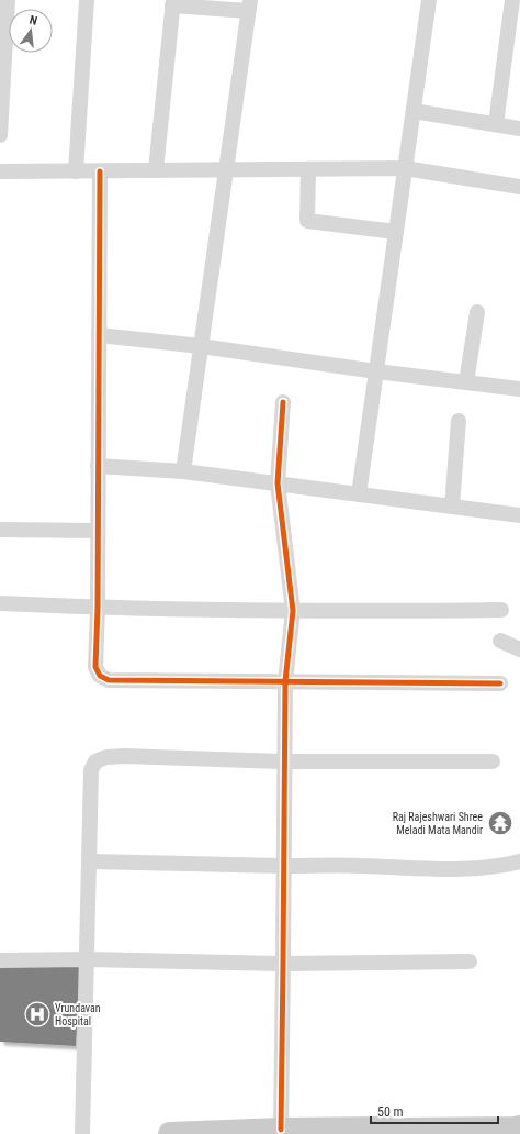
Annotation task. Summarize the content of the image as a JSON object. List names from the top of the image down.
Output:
{
  "places": {
    "temple": ["Raj Rajeshwari Shree Meladi Mata Mandir"],
    "hospital": ["Vrundavan Hospital"]
  },
  "scale_bar": "50 m",
  "north": "top"
}
